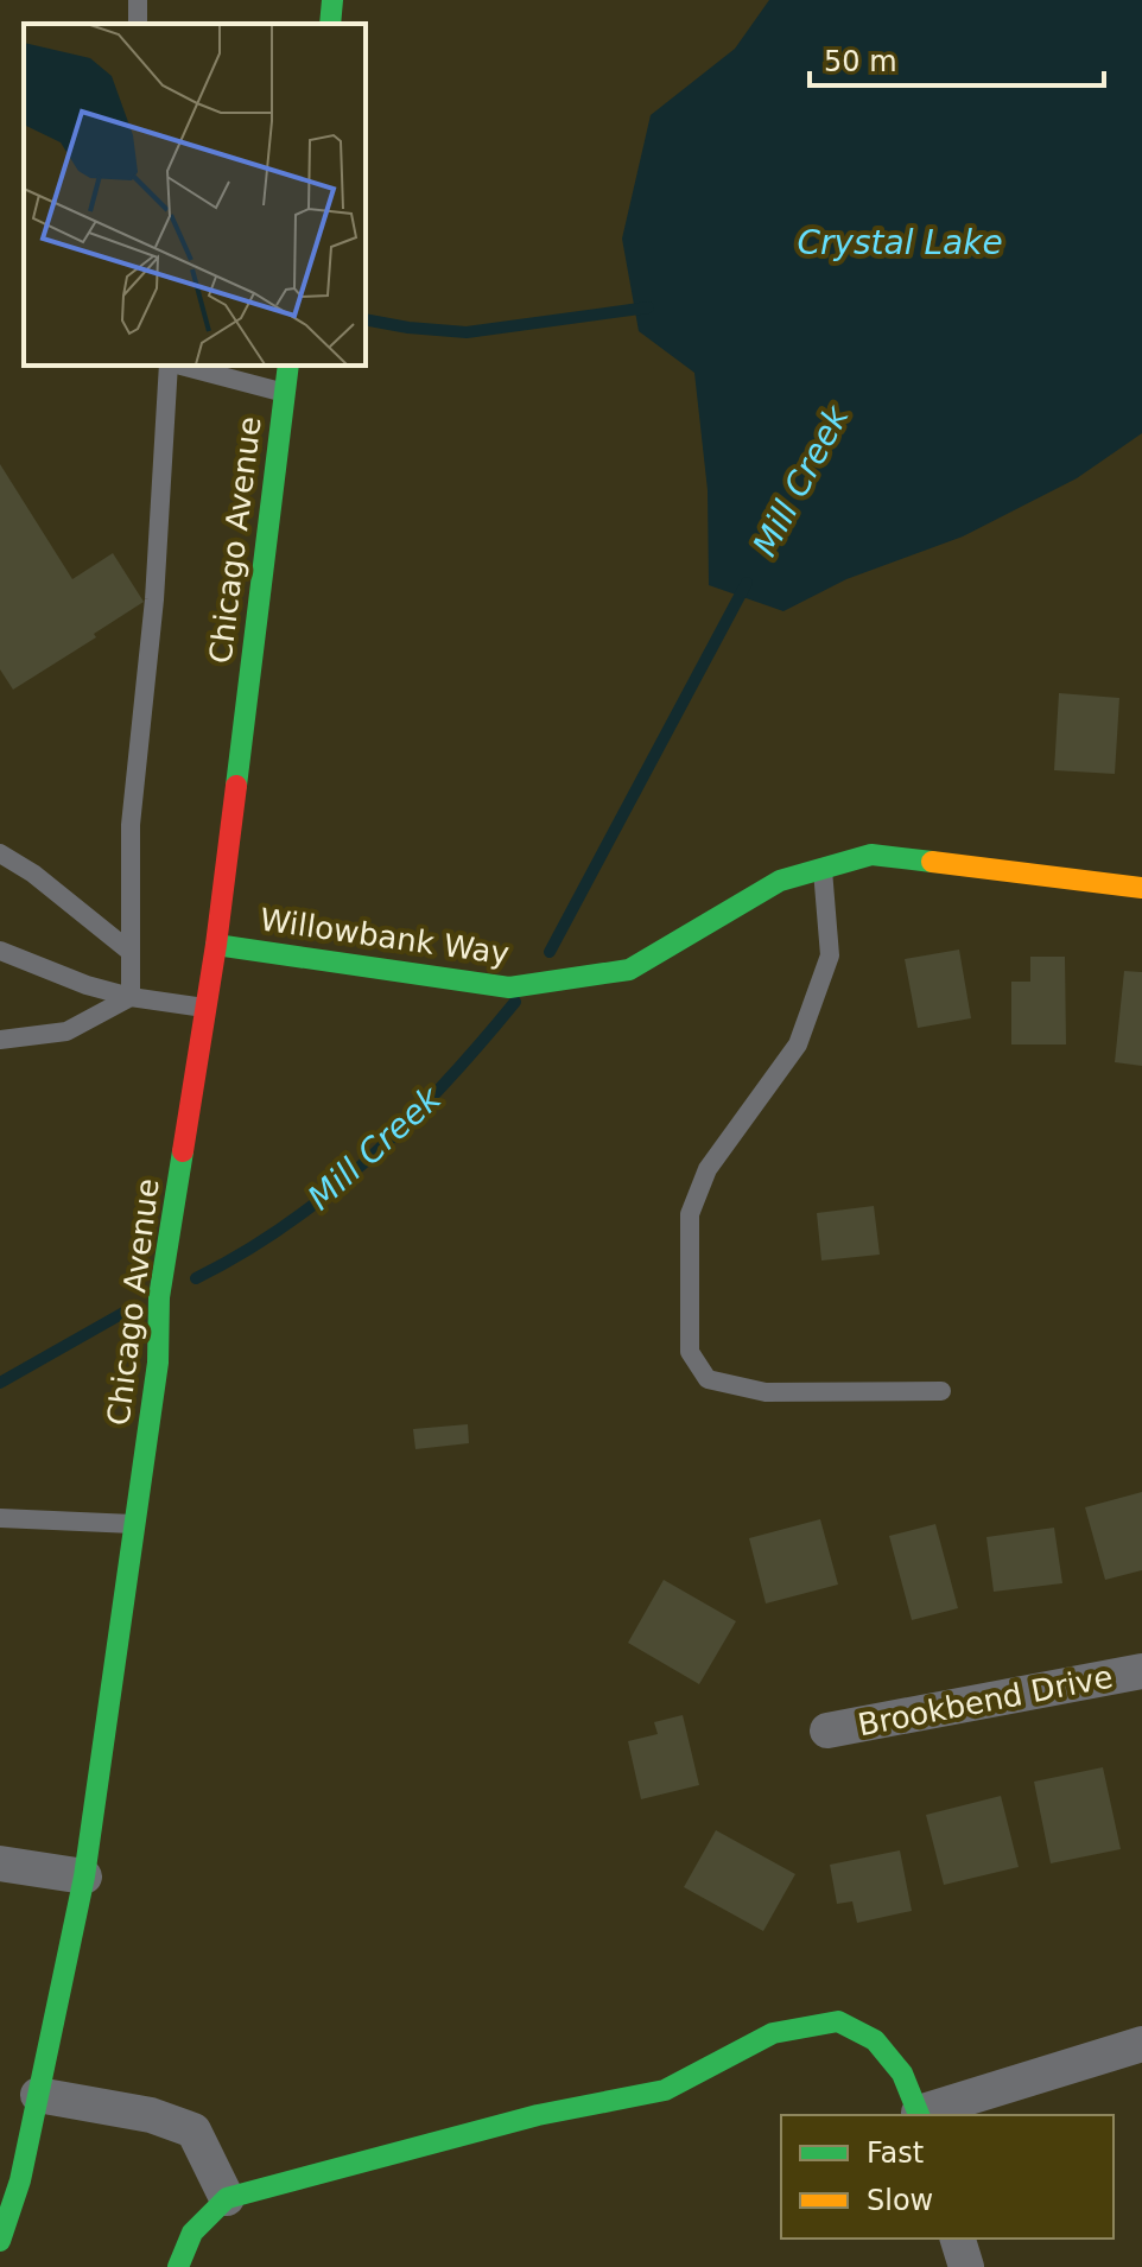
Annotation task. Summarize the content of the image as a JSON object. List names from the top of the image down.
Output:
{
  "streets": {
    "street": ["Chicago Avenue", "Willowbank Way", "Brookbend Drive"]
  },
  "crossings": [
    ["Chicago Avenue", "Willowbank Way"]
  ],
  "water": ["Crystal Lake", "Mill Creek"],
  "legend": ["Fast", "Slow"],
  "scale_bar": "50 m"
}
